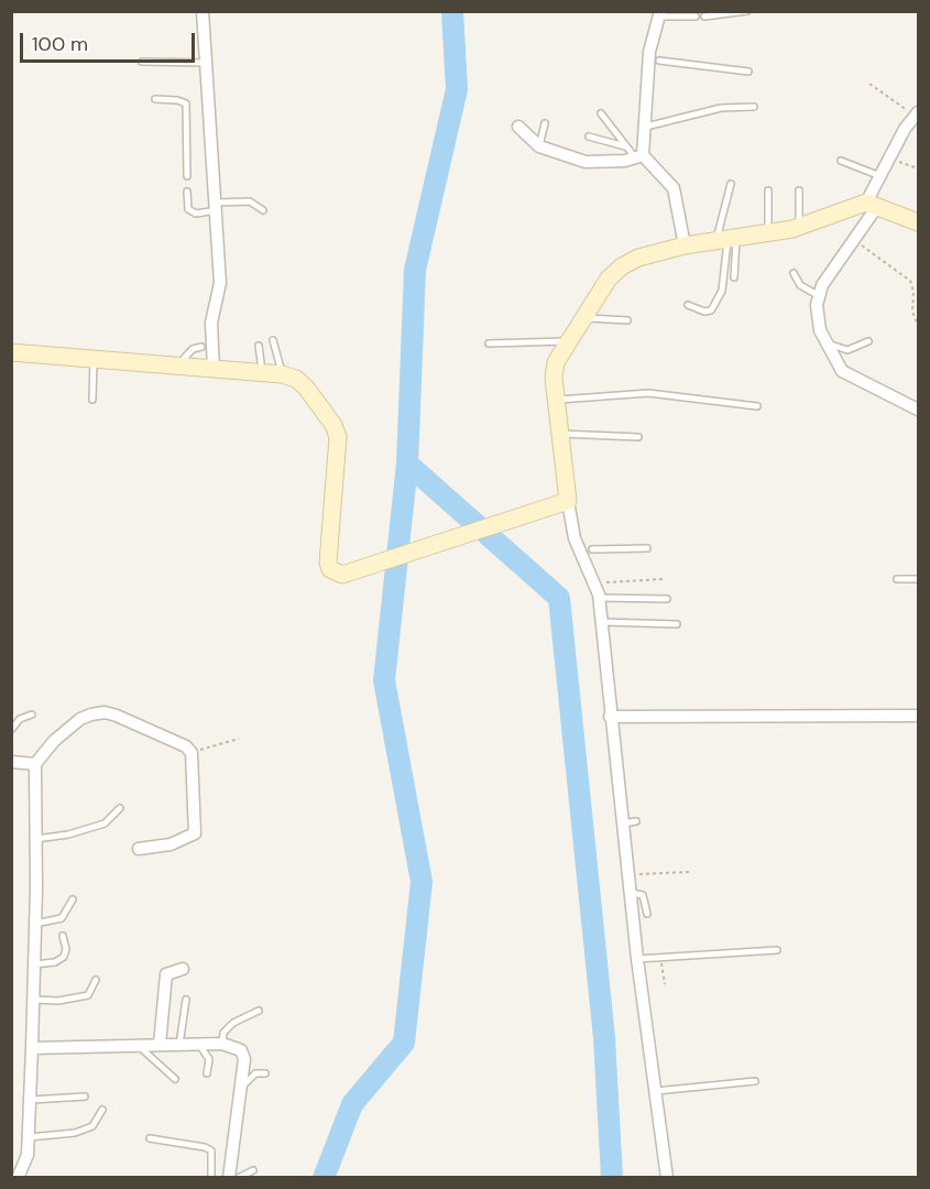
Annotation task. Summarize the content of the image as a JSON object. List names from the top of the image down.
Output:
{
  "scale_bar": "100 m"
}
